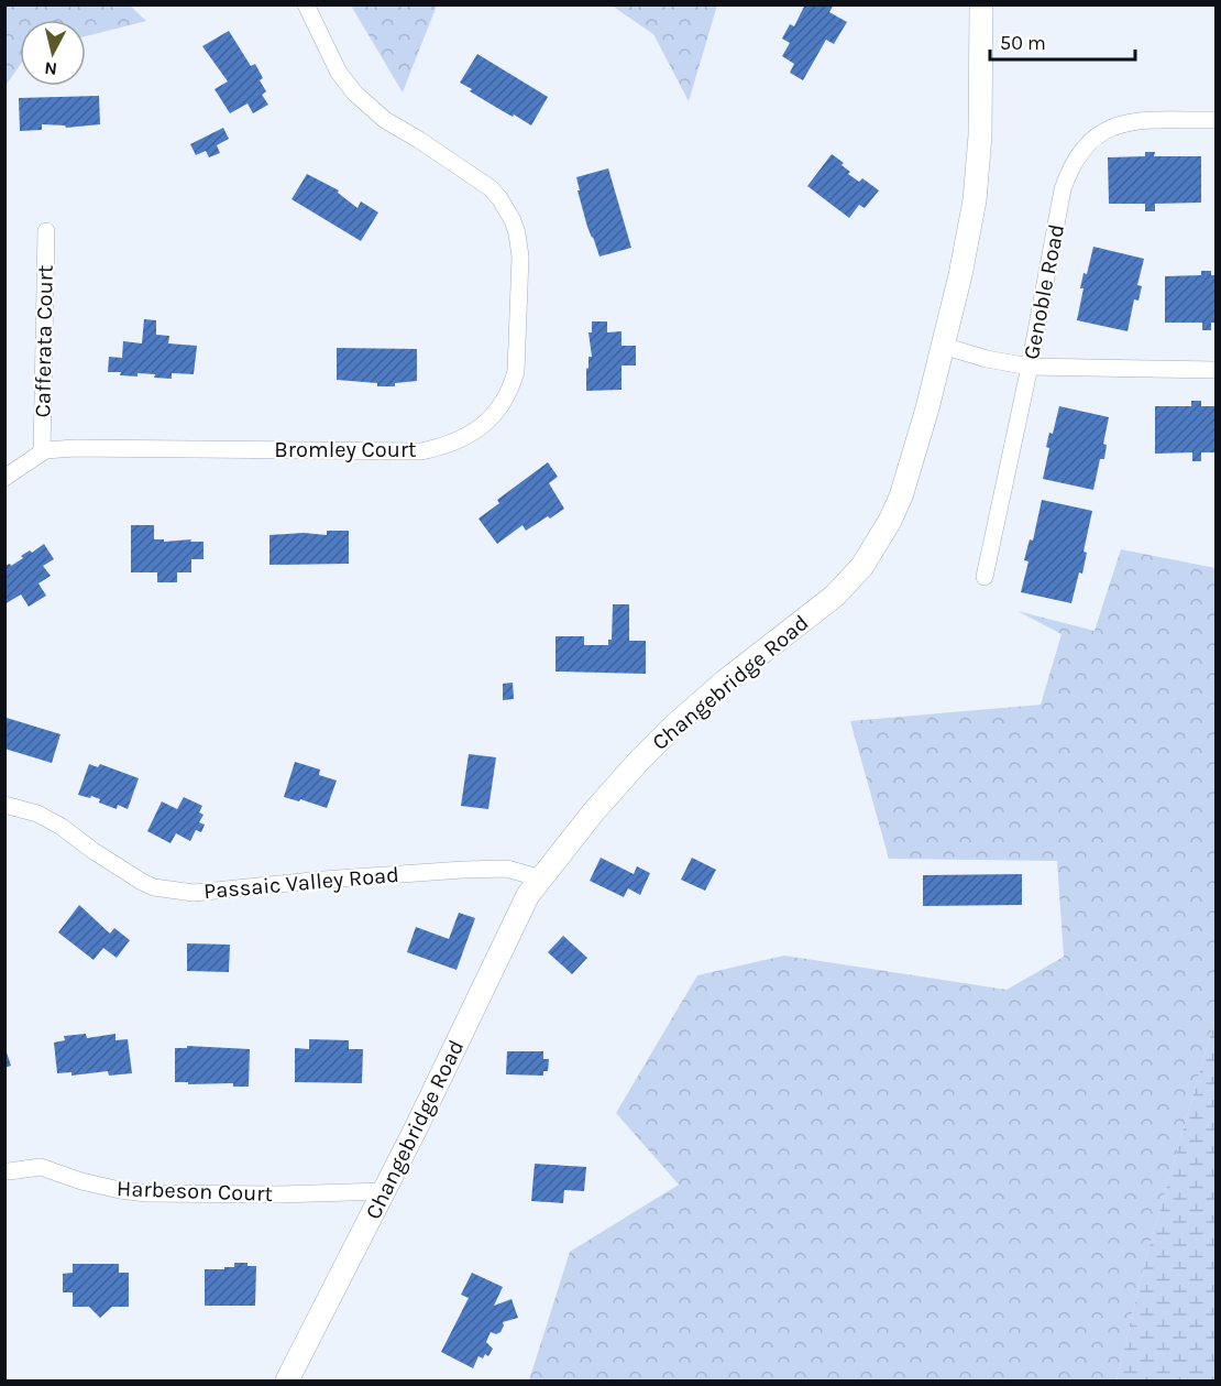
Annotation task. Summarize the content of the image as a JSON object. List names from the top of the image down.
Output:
{
  "streets": {
    "main road": ["Changebridge Road"],
    "street": [
      "Genoble Road",
      "Cafferata Court",
      "Bromley Court",
      "Passaic Valley Road",
      "Harbeson Court"
    ]
  },
  "crossings": [
    ["Cafferata Court", "Bromley Court"],
    ["Changebridge Road", "Passaic Valley Road"],
    ["Changebridge Road", "Harbeson Court"]
  ],
  "scale_bar": "50 m",
  "north": "bottom"
}
